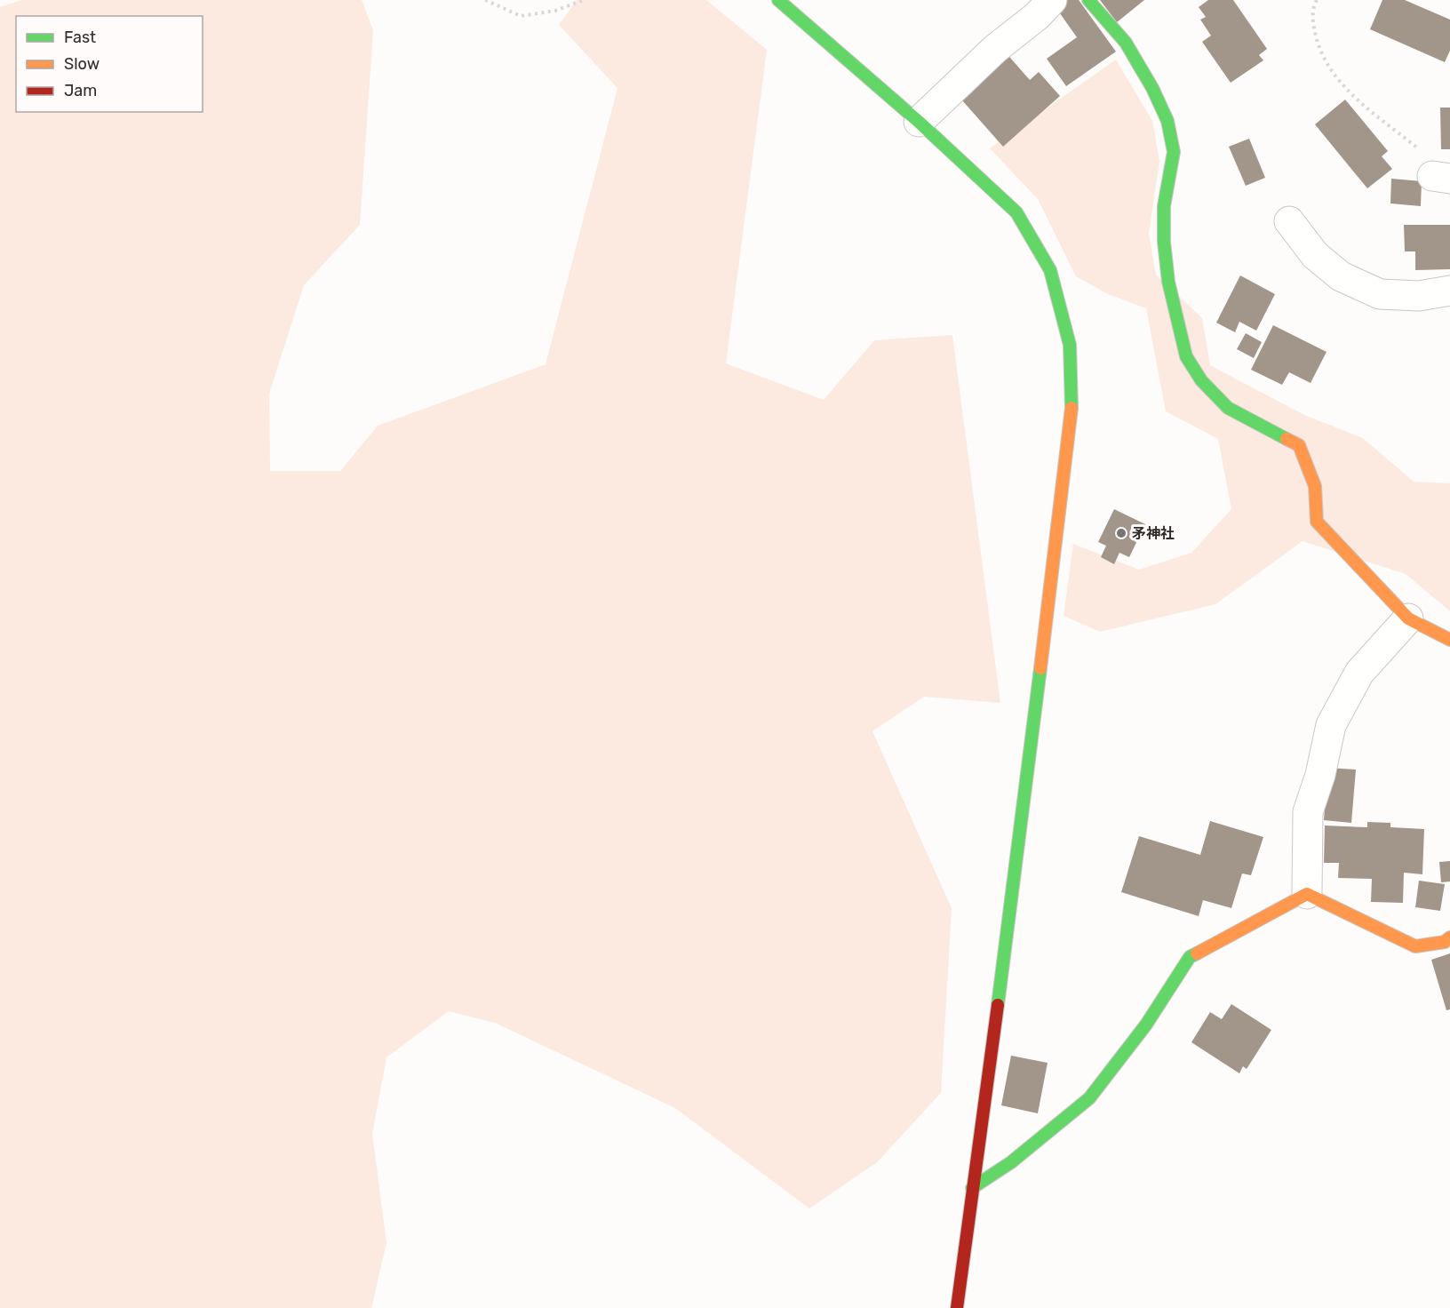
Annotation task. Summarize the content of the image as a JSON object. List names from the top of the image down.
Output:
{
  "places": ["矛神社"],
  "legend": ["Fast", "Slow", "Jam"]
}
